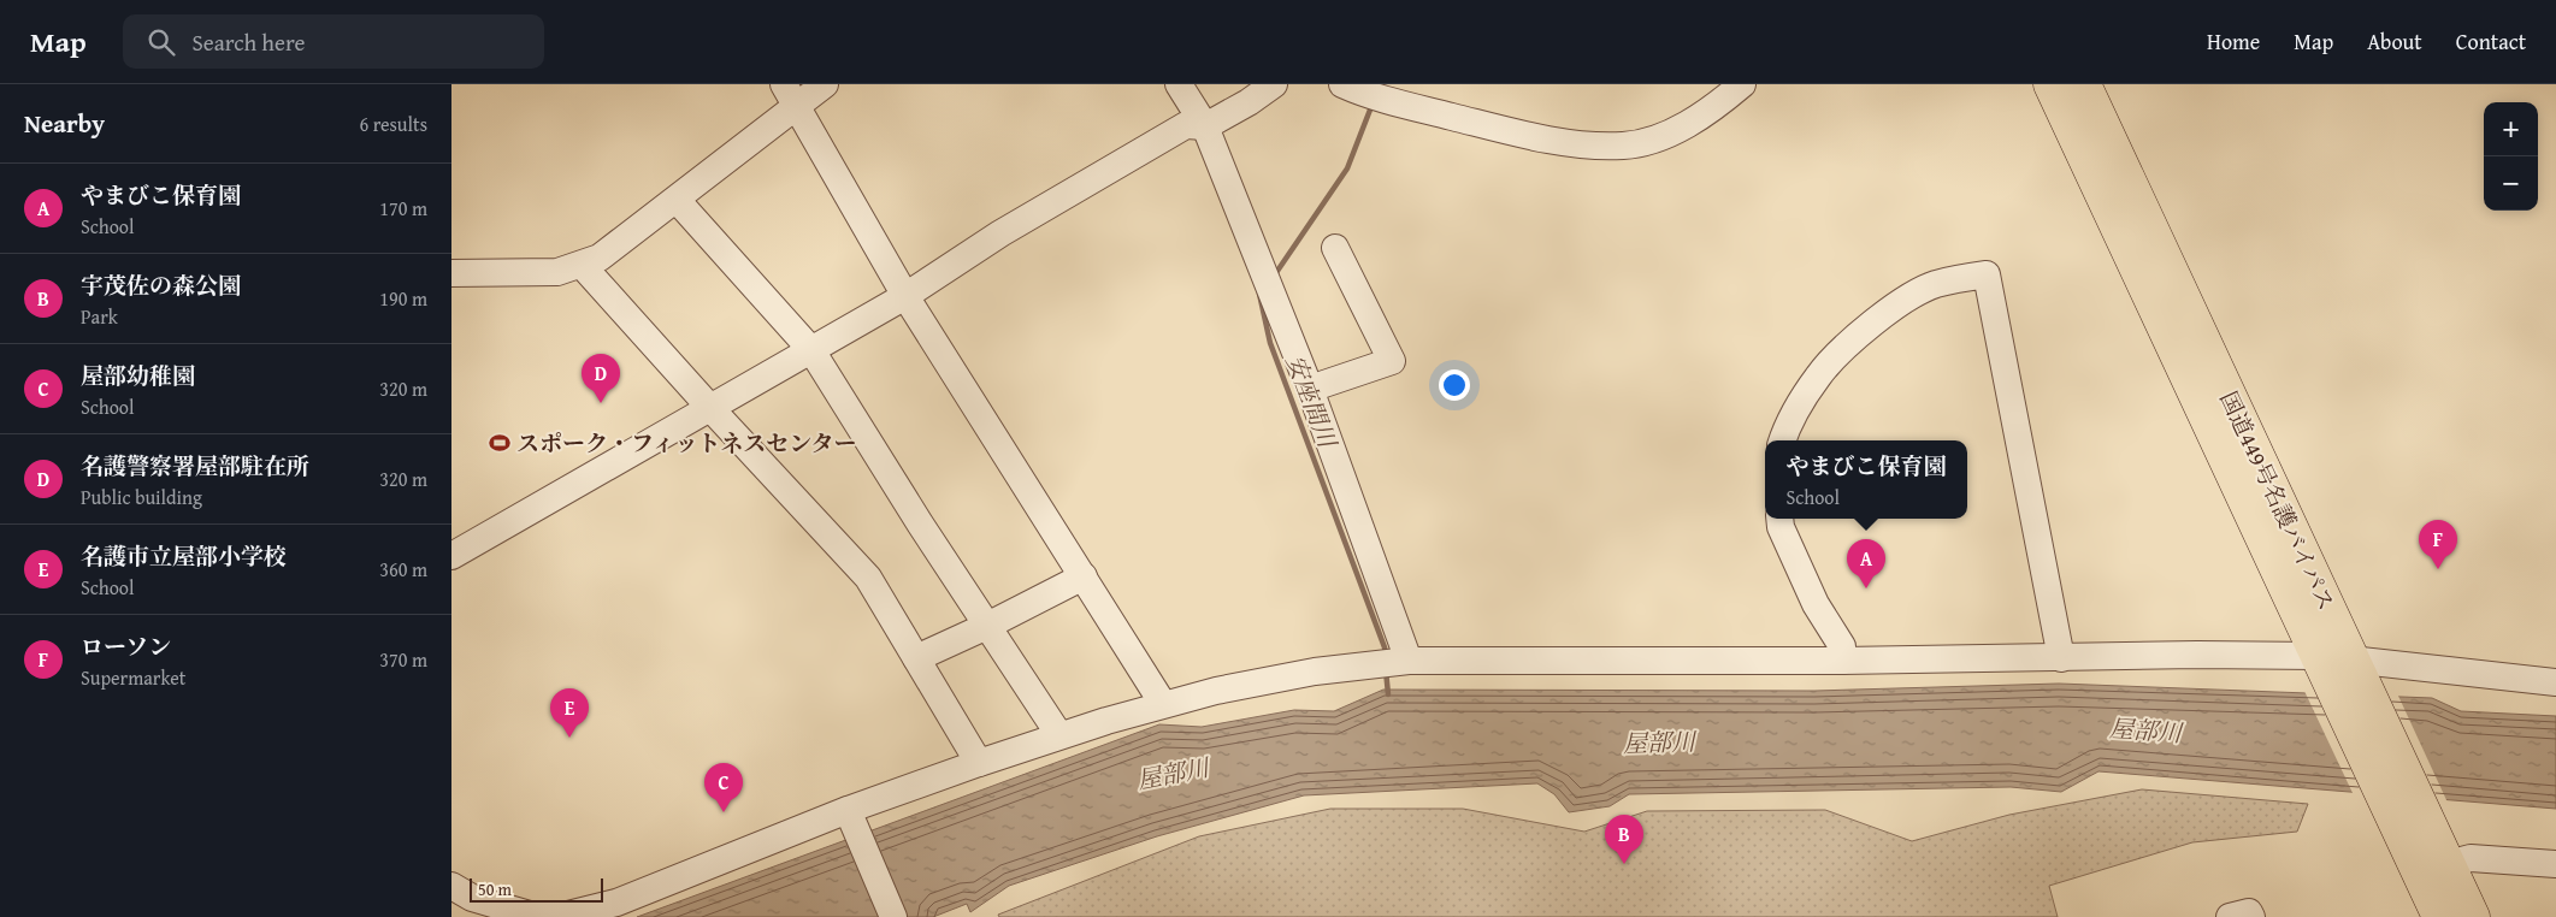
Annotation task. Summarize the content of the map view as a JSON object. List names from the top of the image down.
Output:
{
  "streets": {
    "highway": ["国道449号名護バイパス"]
  },
  "water": ["安座間川", "屋部川"],
  "places": {
    "sports": ["スポーク・フィットネスセンター"]
  },
  "scale_bar": "50 m",
  "page": {
    "header": "Map",
    "search": "Search here",
    "nav": [
      "Home",
      "Map",
      "About",
      "Contact"
    ],
    "heading": ["Nearby", "6 results"],
    "map_buttons": ["+", "−"],
    "list": [
      {
        "mark": "A",
        "name": "やまびこ保育園",
        "note": "School",
        "value": "170 m"
      },
      {
        "mark": "B",
        "name": "宇茂佐の森公園",
        "note": "Park",
        "value": "190 m"
      },
      {
        "mark": "C",
        "name": "屋部幼稚園",
        "note": "School",
        "value": "320 m"
      },
      {
        "mark": "D",
        "name": "名護警察署屋部駐在所",
        "note": "Public building",
        "value": "320 m"
      },
      {
        "mark": "E",
        "name": "名護市立屋部小学校",
        "note": "School",
        "value": "360 m"
      },
      {
        "mark": "F",
        "name": "ローソン",
        "note": "Supermarket",
        "value": "370 m"
      }
    ],
    "pins": [
      "D",
      "F",
      "A",
      "E",
      "C",
      "B"
    ],
    "popup": ["やまびこ保育園", "School"],
    "scale": "50 m"
  }
}
